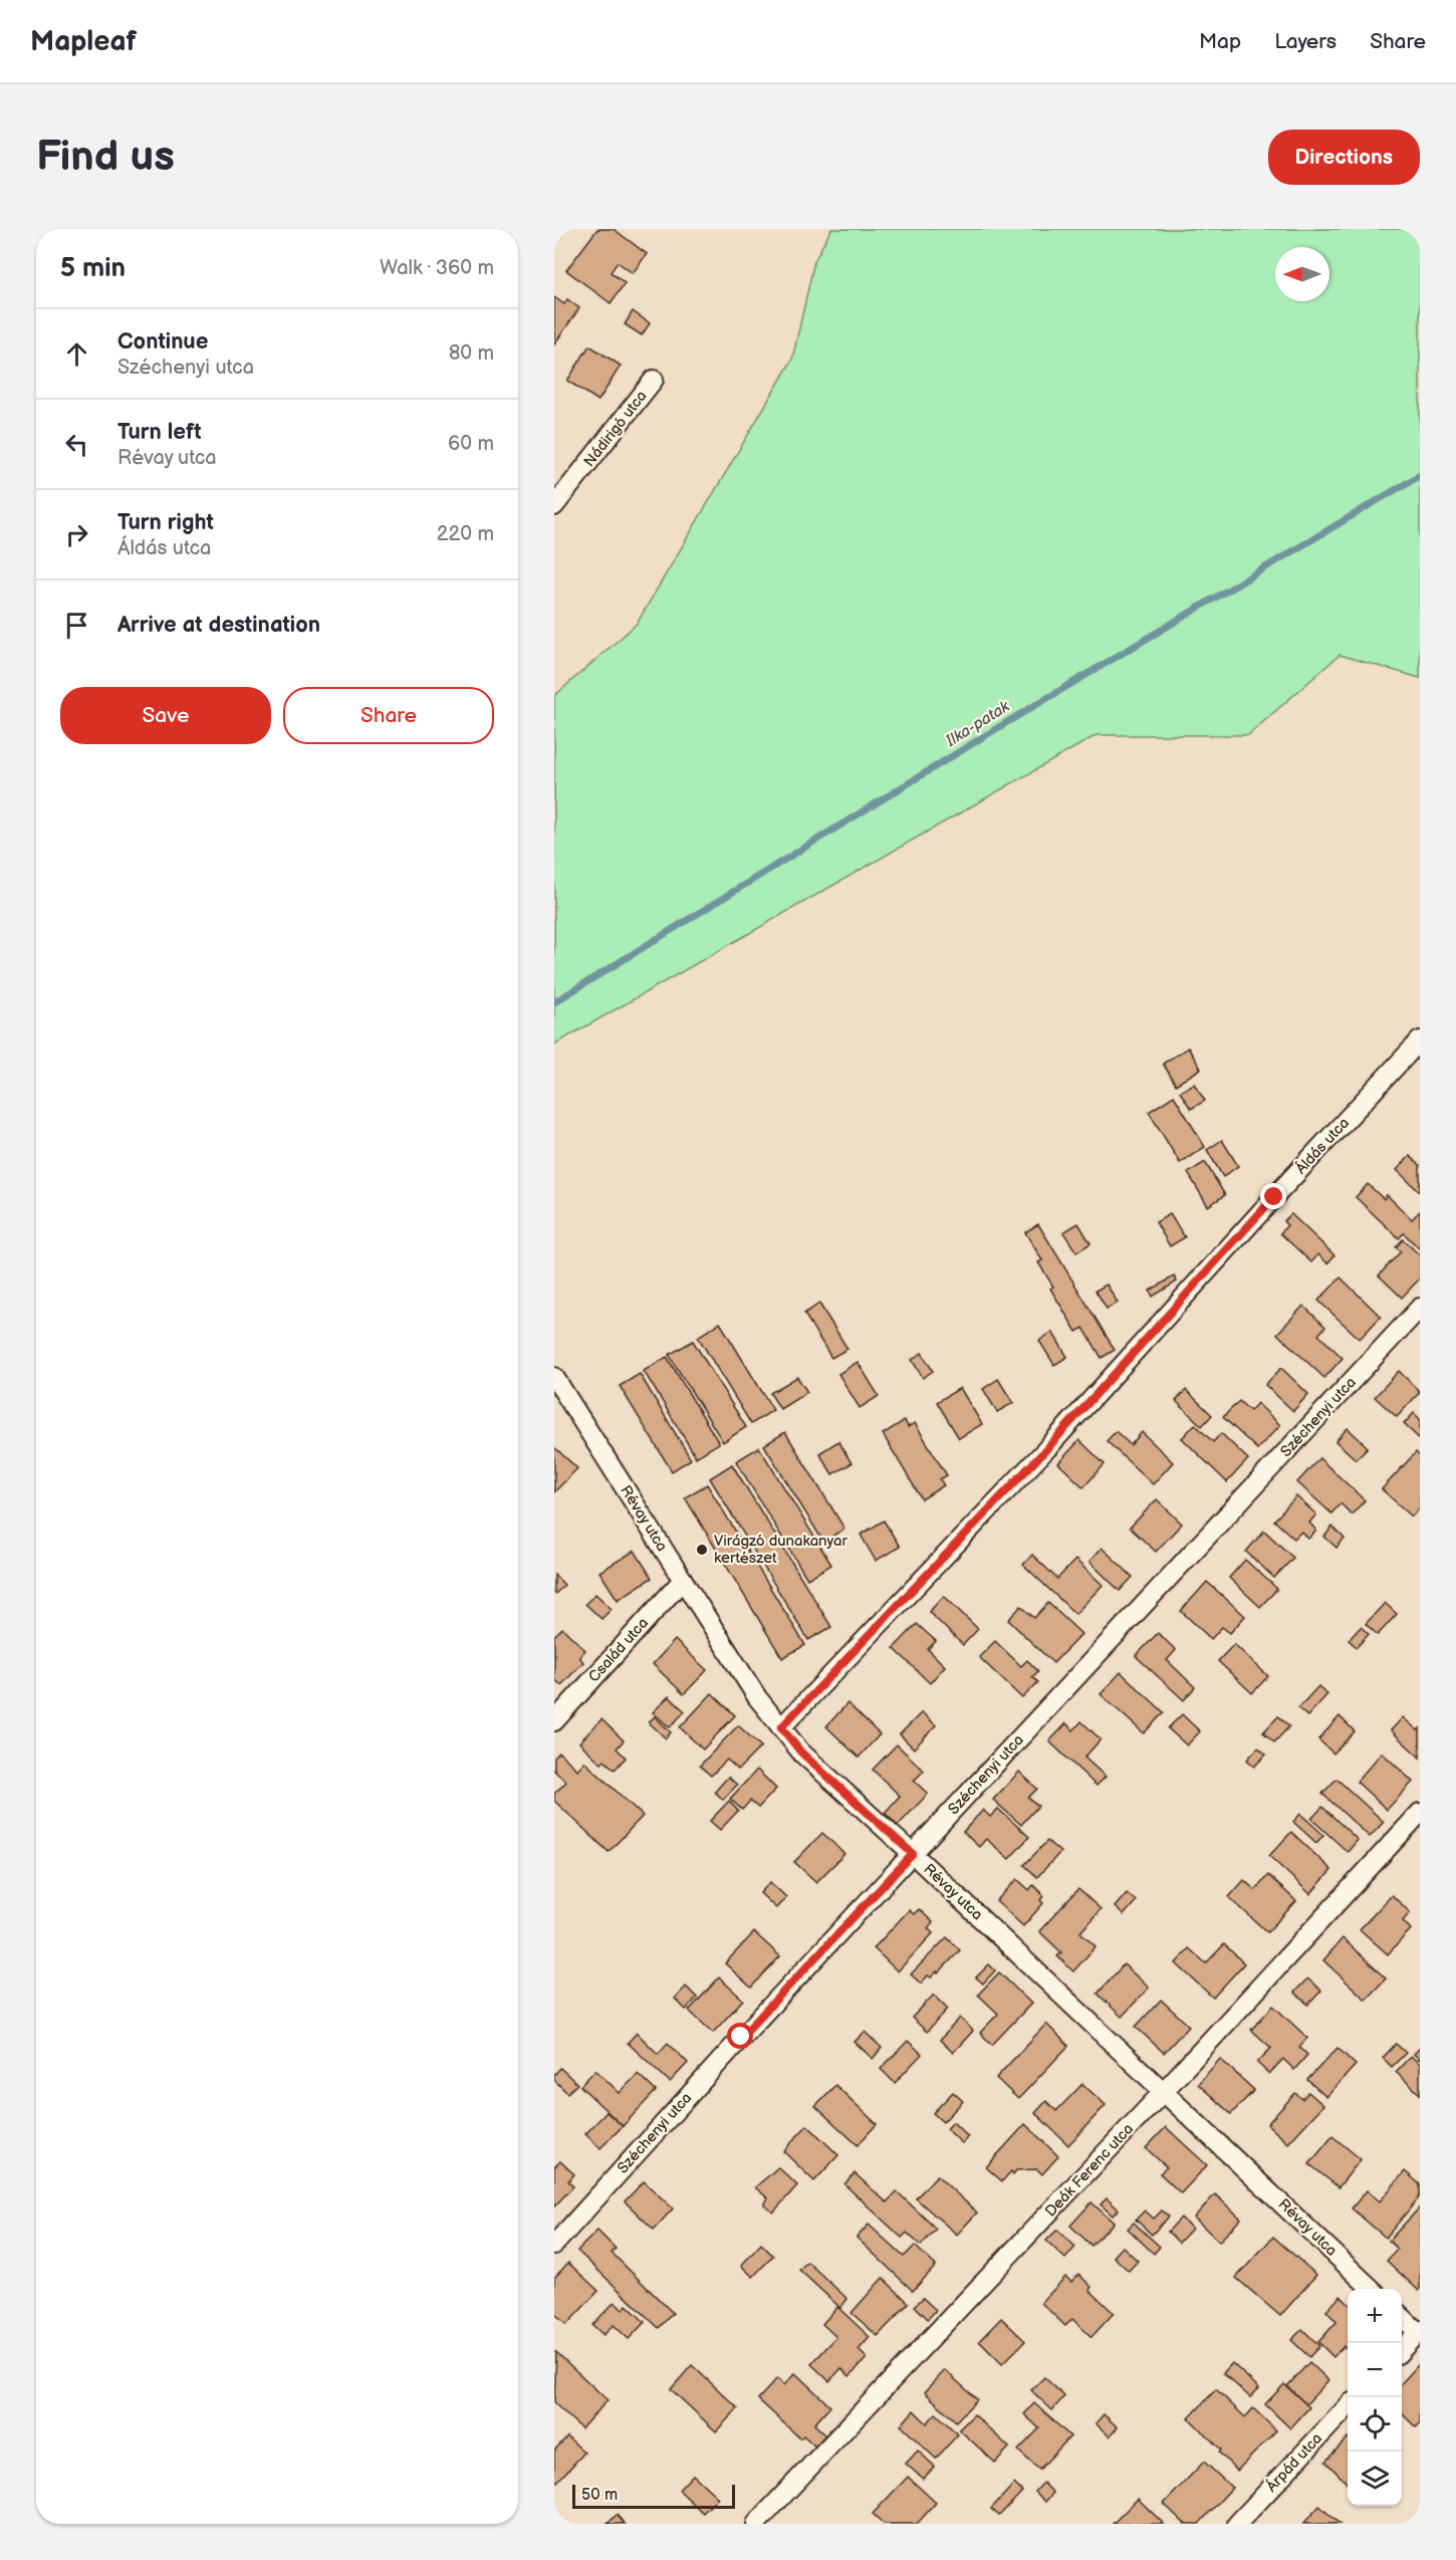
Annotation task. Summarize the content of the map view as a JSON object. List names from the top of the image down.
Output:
{
  "streets": {
    "street": [
      "Nádirigó utca",
      "Áldás utca",
      "Széchenyi utca",
      "Révay utca",
      "Család utca",
      "Deák Ferenc utca",
      "Árpád utca"
    ]
  },
  "crossings": [
    ["Áldás utca", "Révay utca"],
    ["Széchenyi utca", "Révay utca"],
    ["Révay utca", "Család utca"],
    ["Révay utca", "Deák Ferenc utca"]
  ],
  "water": ["Ilka-patak"],
  "places": ["Virágzó dunakanyar kertészet"],
  "scale_bar": "50 m",
  "north": "left",
  "page": {
    "header": "Mapleaf",
    "nav": ["Map", "Layers", "Share"],
    "buttons": [
      "Directions",
      ["Save", "Share"]
    ],
    "title": "Find us",
    "heading": ["5 min", "Walk · 360 m"],
    "list": [
      ["Continue", "Széchenyi utca", "80 m"],
      ["Turn left", "Révay utca", "60 m"],
      ["Turn right", "Áldás utca", "220 m"],
      "Arrive at destination"
    ],
    "map_buttons": ["+", "−"],
    "scale": "50 m"
  }
}
